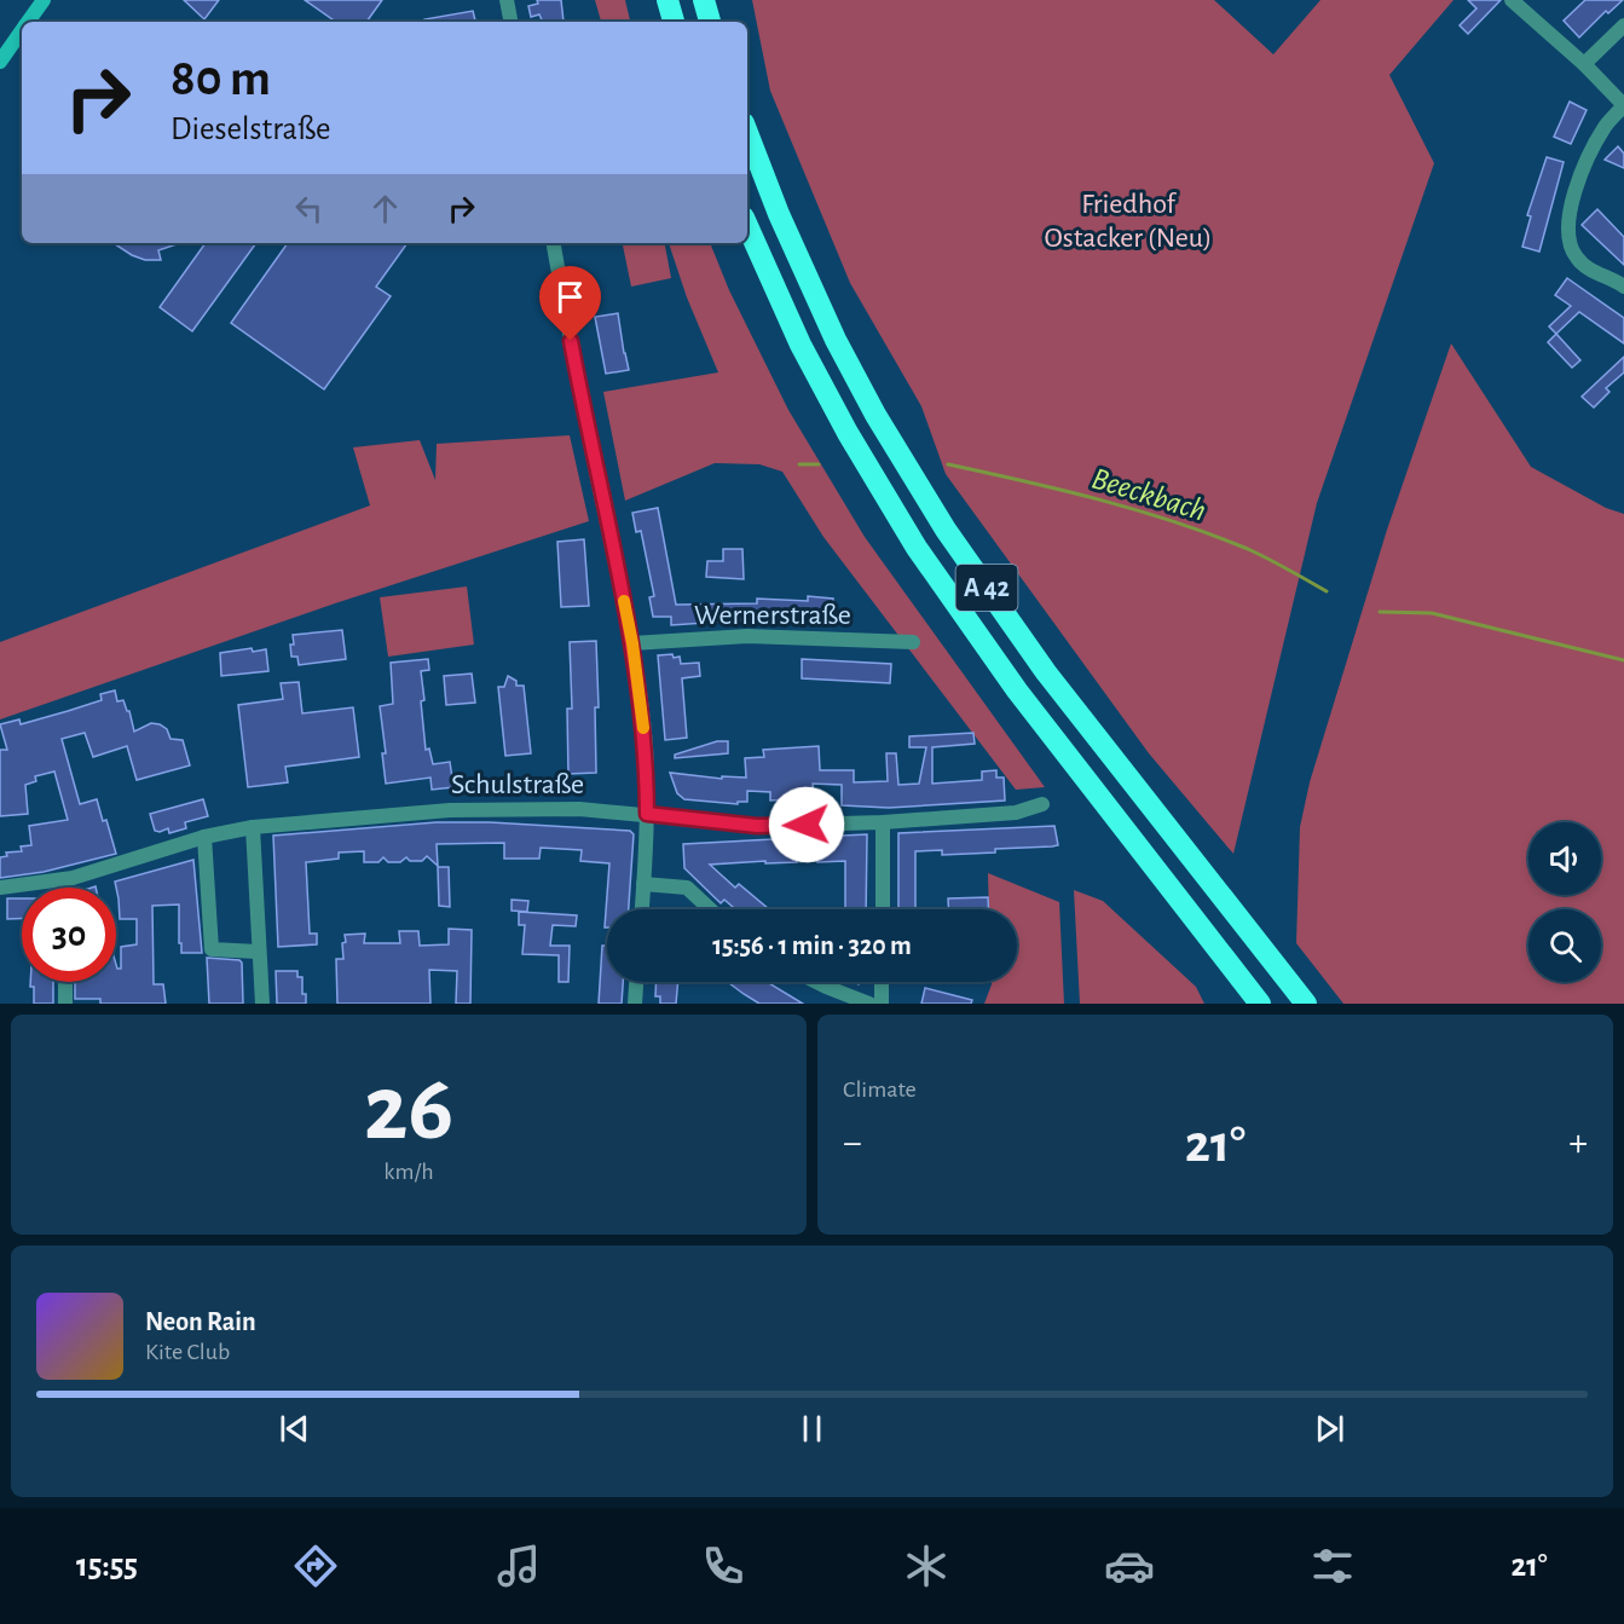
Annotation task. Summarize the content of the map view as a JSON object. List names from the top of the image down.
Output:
{
  "streets": {
    "highway": ["A 42"],
    "street": ["Wernerstraße", "Schulstraße"]
  },
  "water": ["Beeckbach"],
  "parks": ["Friedhof Ostacker (Neu)"],
  "page": {
    "turn": ["80 m", "Dieselstraße"],
    "limit": "30",
    "trip": "15:56 · 1 min · 320 m",
    "tile": [
      ["26", "km/h"],
      "Climate"
    ],
    "heat": ["−", "21°", "+"],
    "song": ["Neon Rain", "Kite Club"],
    "tabs": ["15:55", "21°"]
  }
}
